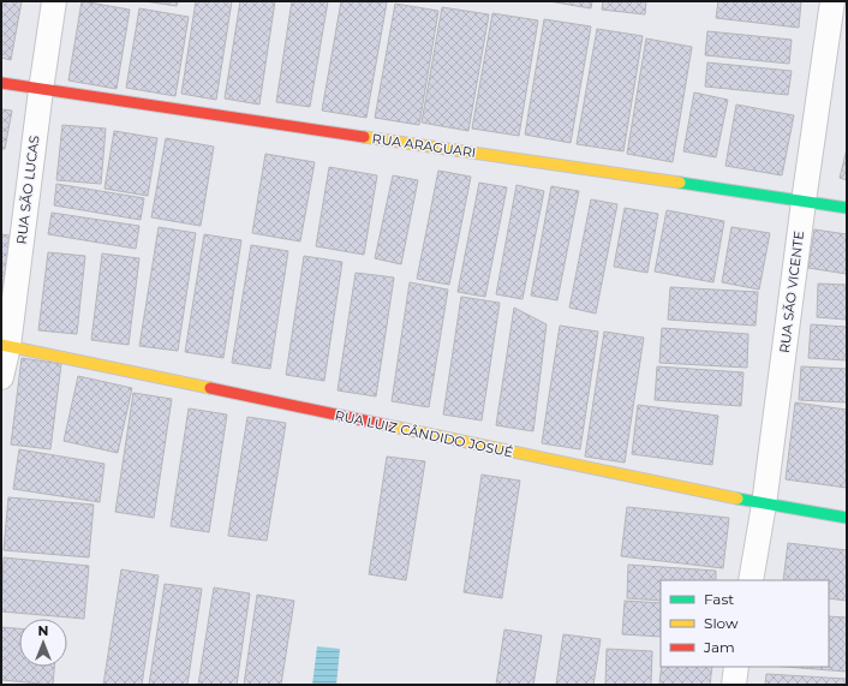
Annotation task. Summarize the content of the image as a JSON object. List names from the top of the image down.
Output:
{
  "streets": {
    "street": [
      "RUA ARAGUARI",
      "RUA SÃO LUCAS",
      "RUA SÃO VICENTE",
      "RUA LUIZ CÂNDIDO JOSUÉ"
    ]
  },
  "crossings": [
    ["RUA ARAGUARI", "RUA SÃO LUCAS"],
    ["RUA ARAGUARI", "RUA SÃO VICENTE"],
    ["RUA SÃO LUCAS", "RUA LUIZ CÂNDIDO JOSUÉ"],
    ["RUA SÃO VICENTE", "RUA LUIZ CÂNDIDO JOSUÉ"]
  ],
  "legend": ["Fast", "Slow", "Jam"],
  "north": "top"
}
